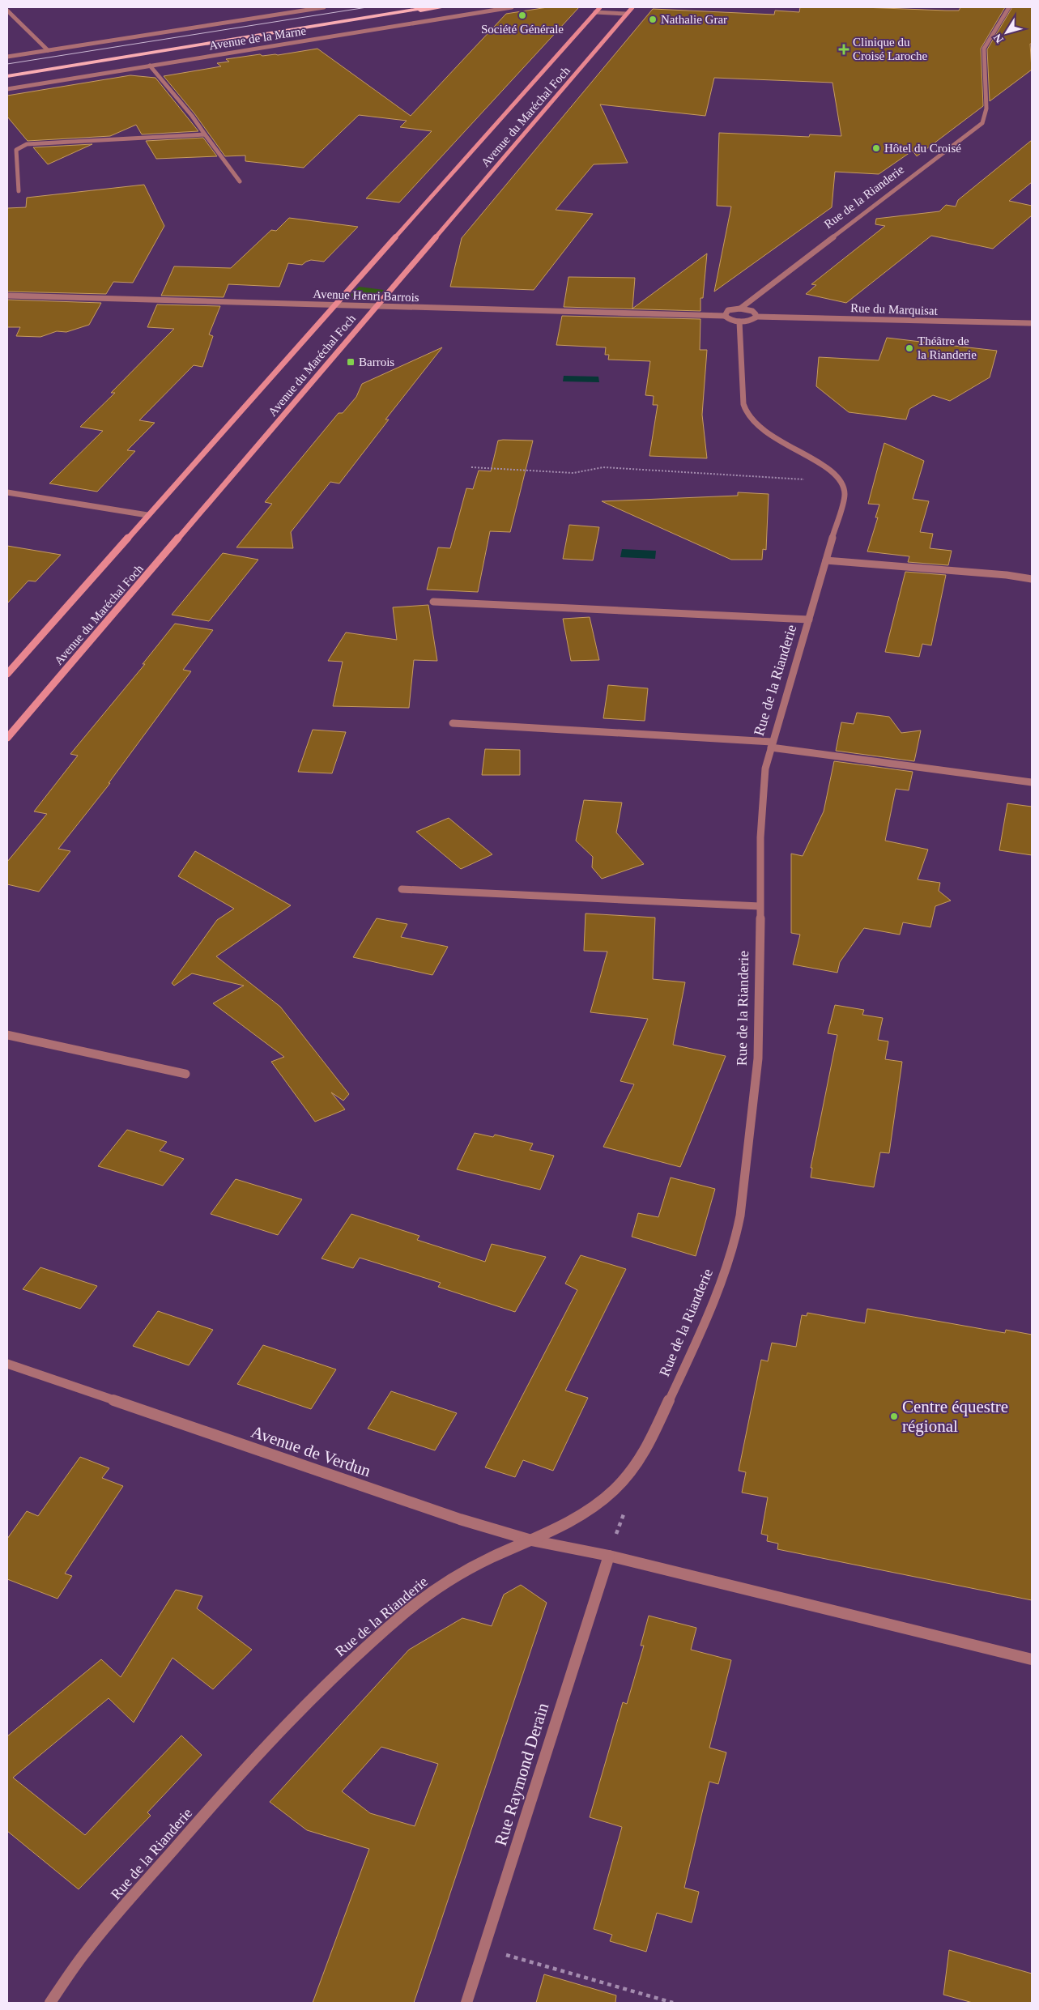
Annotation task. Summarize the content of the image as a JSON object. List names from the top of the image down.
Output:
{
  "streets": {
    "main road": ["Avenue de la Marne", "Avenue du Maréchal Foch"],
    "street": [
      "Rue de la Rianderie",
      "Avenue Henri Barrois",
      "Rue du Marquisat",
      "Avenue de Verdun",
      "Rue Raymond Derain"
    ]
  },
  "crossings": [
    ["Avenue du Maréchal Foch", "Avenue Henri Barrois"],
    ["Rue de la Rianderie", "Avenue Henri Barrois"],
    ["Rue de la Rianderie", "Avenue de Verdun"],
    ["Avenue de Verdun", "Rue Raymond Derain"]
  ],
  "places": {
    "other": [
      "Société Générale",
      "Nathalie Grar",
      "Hôtel du Croisé",
      "Théâtre de la Rianderie",
      "Centre équestre régional"
    ],
    "health": ["Clinique du Croisé Laroche"],
    "transit": ["Barrois"]
  },
  "north": "bottom left"
}
